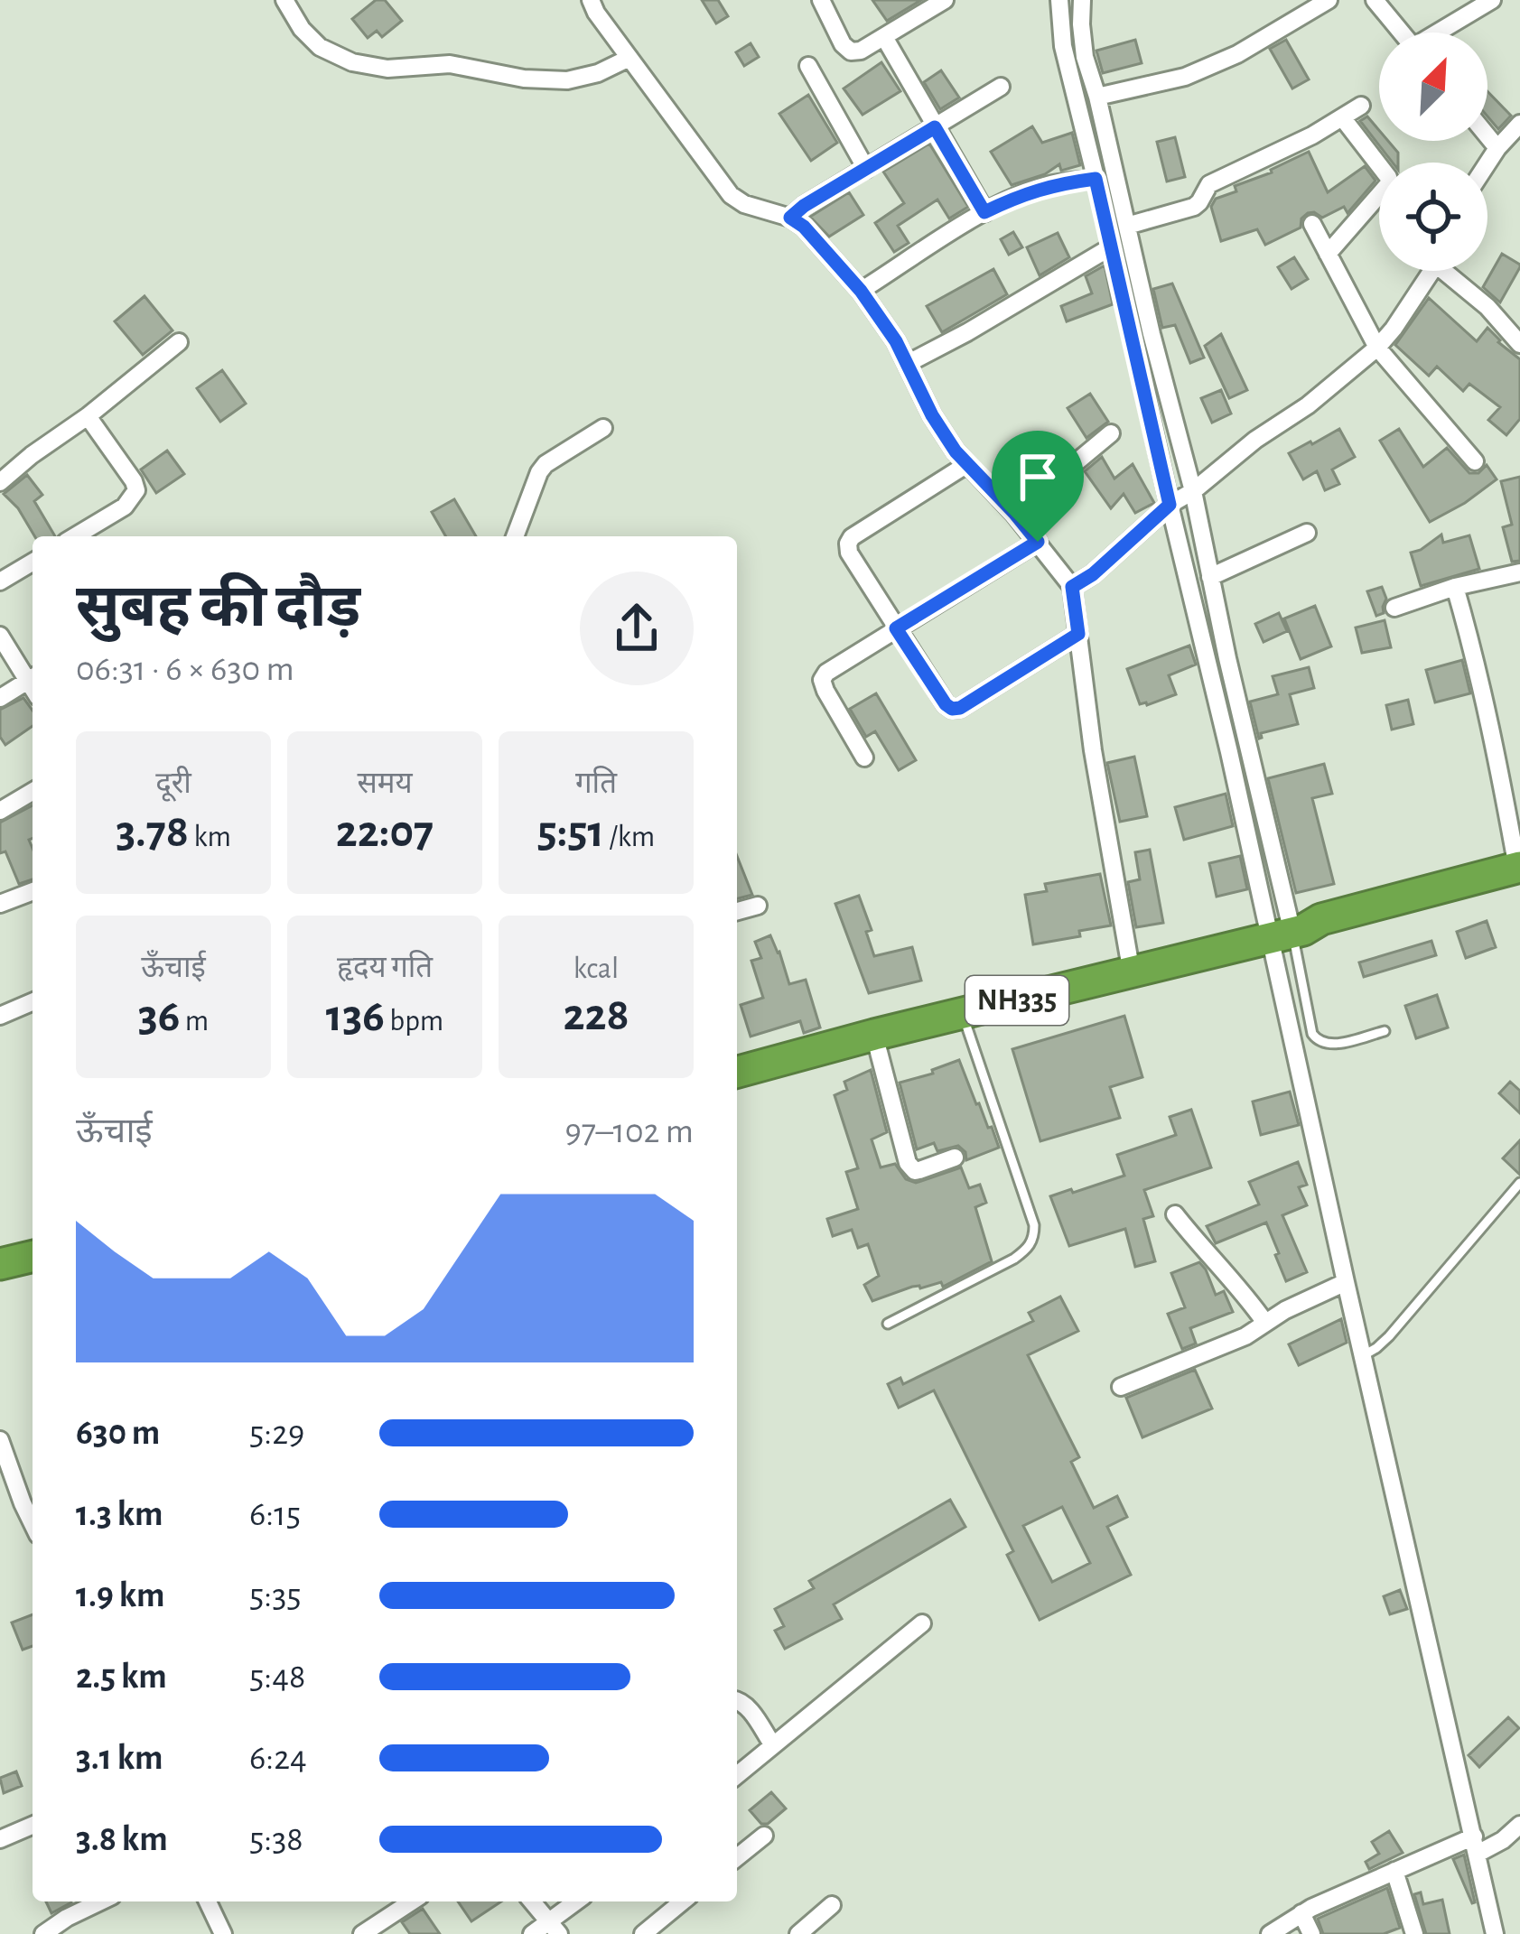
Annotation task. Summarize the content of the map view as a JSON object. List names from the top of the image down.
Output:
{
  "streets": {
    "highway": ["NH335"]
  },
  "north": "top right",
  "page": {
    "heading": ["सुबह की दौड़", "06:31 · 6 × 630 m"],
    "stats": [
      ["दूरी", "3.78 km"],
      ["समय", "22:07"],
      ["गति", "5:51 /km"],
      ["ऊँचाई", "36 m"],
      ["हृदय गति", "136 bpm"],
      ["kcal", "228"]
    ],
    "chart": ["ऊँचाई", "97–102 m"],
    "list": [
      {
        "name": "630 m",
        "note": "5:29"
      },
      {
        "name": "1.3 km",
        "note": "6:15"
      },
      {
        "name": "1.9 km",
        "note": "5:35"
      },
      {
        "name": "2.5 km",
        "note": "5:48"
      },
      {
        "name": "3.1 km",
        "note": "6:24"
      },
      {
        "name": "3.8 km",
        "note": "5:38"
      }
    ]
  }
}
